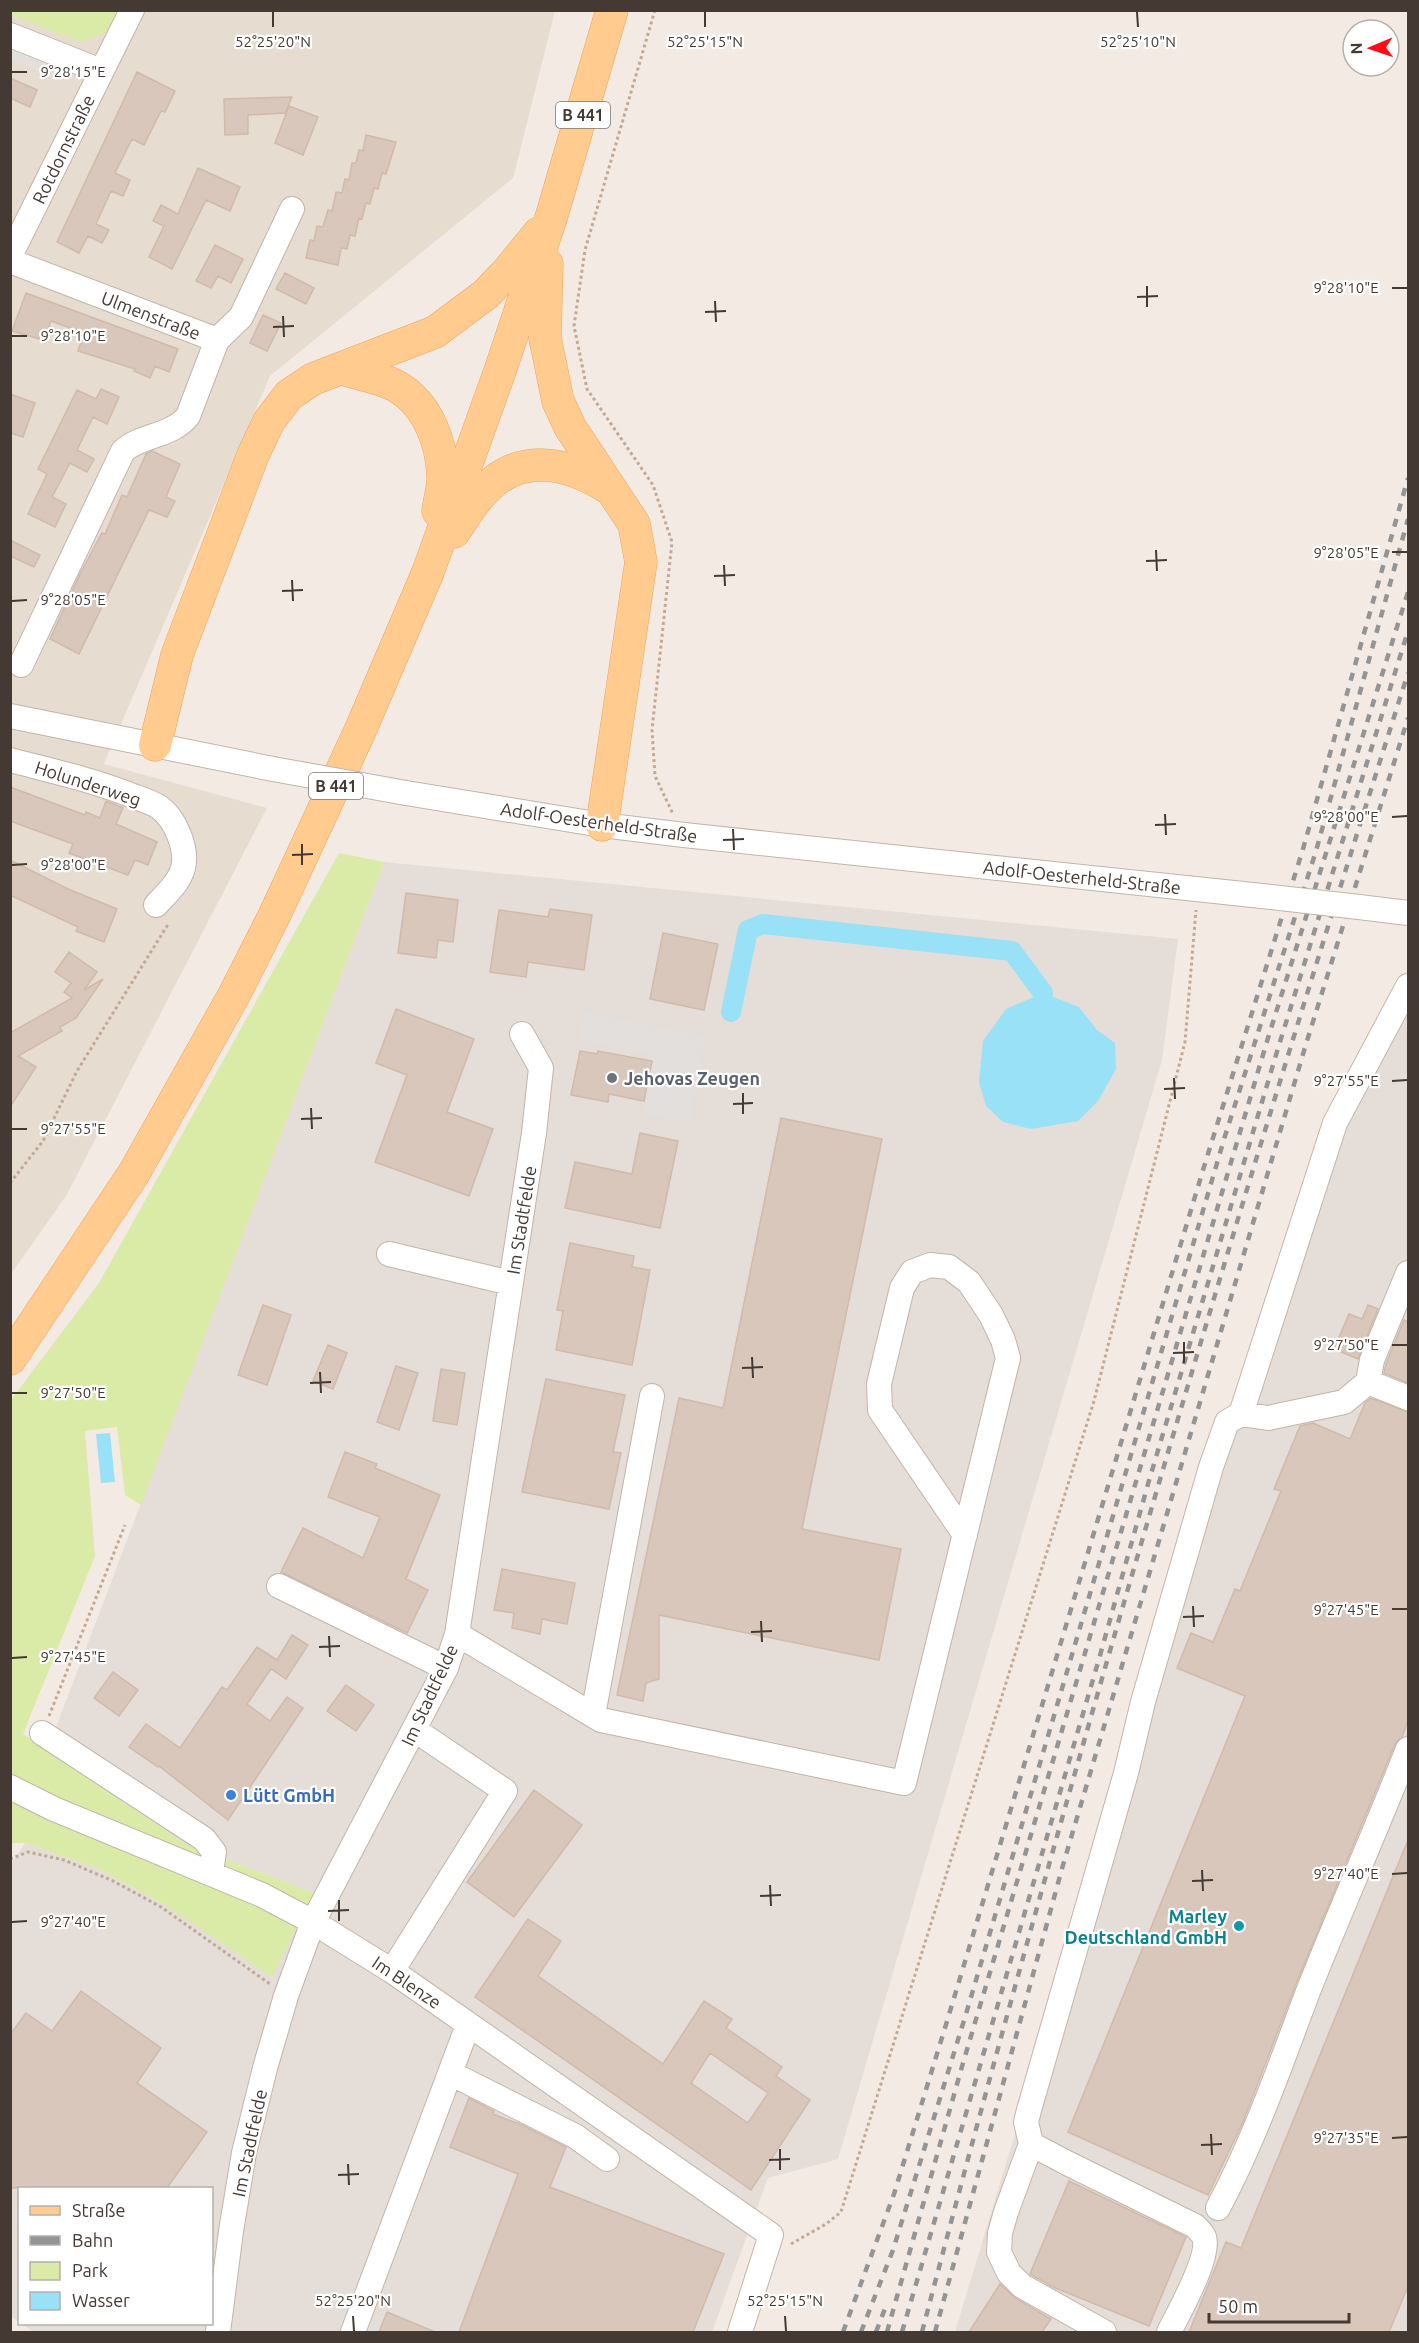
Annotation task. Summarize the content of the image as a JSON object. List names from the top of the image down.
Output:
{
  "streets": {
    "main road": ["B 441"],
    "street": [
      "Rotdornstraße",
      "Ulmenstraße",
      "Holunderweg",
      "Adolf-Oesterheld-Straße",
      "Im Stadtfelde",
      "Im Blenze"
    ]
  },
  "crossings": [
    ["Im Stadtfelde", "Im Blenze"]
  ],
  "places": ["Jehovas Zeugen", "Lütt GmbH", "Marley Deutschland GmbH"],
  "legend": [
    "Straße",
    "Bahn",
    "Park",
    "Wasser"
  ],
  "scale_bar": "50 m",
  "north": "left",
  "coordinates": [
    "52°25'20\"N",
    "52°25'15\"N",
    "52°25'10\"N",
    "9°28'15\"E",
    "9°28'10\"E",
    "9°28'05\"E",
    "9°28'00\"E",
    "9°27'55\"E",
    "9°27'50\"E",
    "9°27'45\"E",
    "9°27'40\"E",
    "9°27'35\"E"
  ]
}
